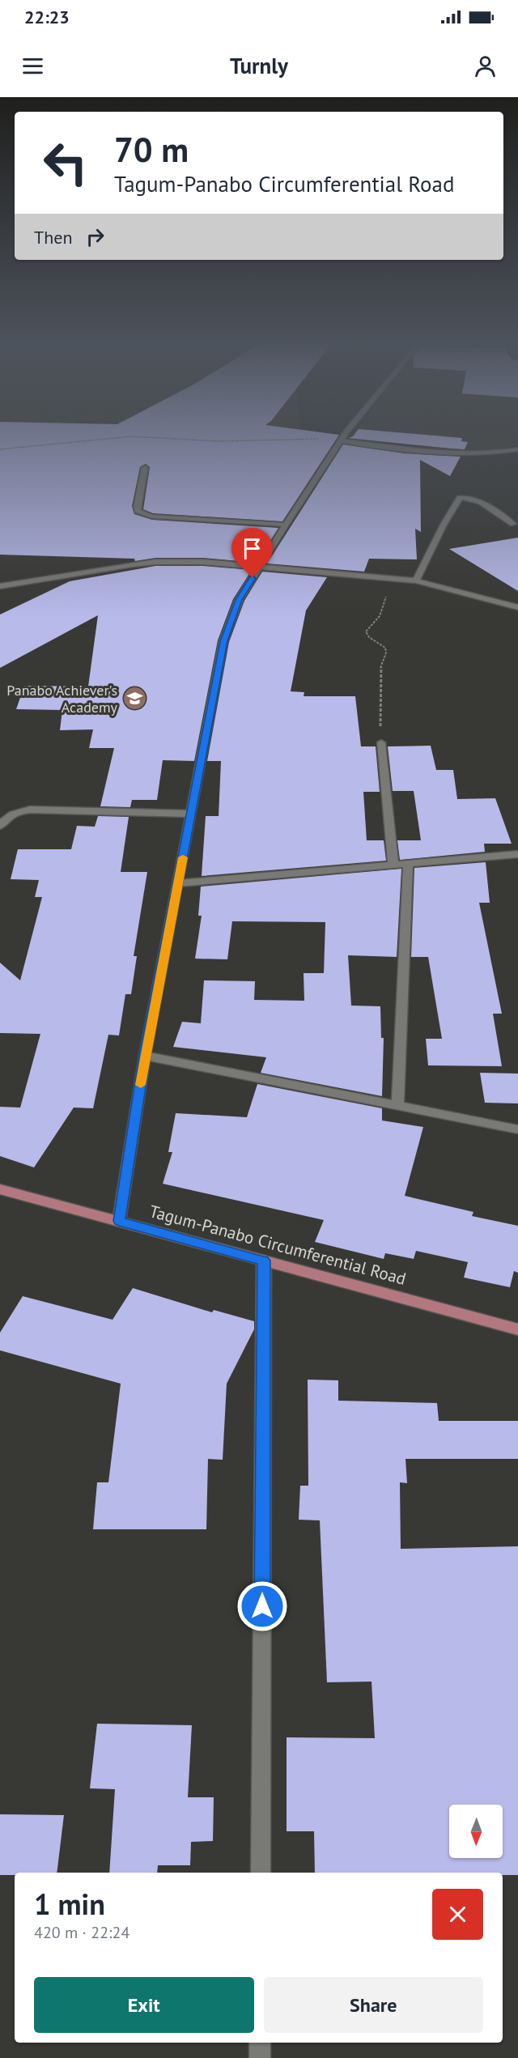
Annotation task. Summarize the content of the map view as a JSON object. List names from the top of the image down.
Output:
{
  "streets": {
    "main road": ["Tagum-Panabo Circumferential Road"]
  },
  "places": {
    "school or university": ["Panabo Achiever's Academy"]
  },
  "north": "bottom",
  "page": {
    "status": "22:23",
    "header": "Turnly",
    "turn": ["70 m", "Tagum-Panabo Circumferential Road"],
    "then": "Then",
    "heading": ["1 min", "420 m · 22:24"],
    "buttons": ["Exit", "Share"]
  }
}
